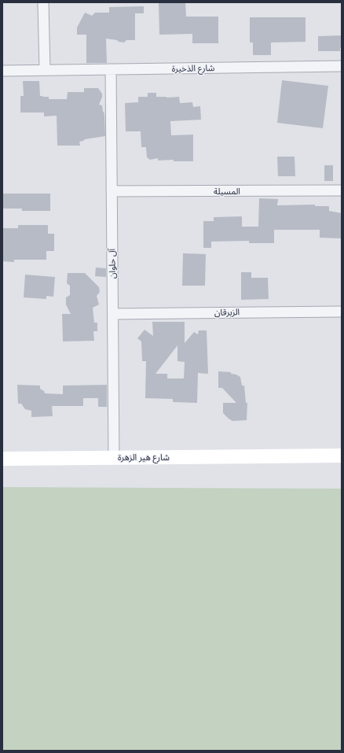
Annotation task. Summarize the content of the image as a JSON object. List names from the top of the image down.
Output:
{
  "streets": {
    "street": [
      "شارع الذخيرة",
      "المسيلة",
      "آل حلوان",
      "الزبرقان",
      "شارع هير الزهرة"
    ]
  },
  "crossings": [
    ["شارع الذخيرة", "آل حلوان"],
    ["المسيلة", "آل حلوان"],
    ["آل حلوان", "الزبرقان"],
    ["آل حلوان", "شارع هير الزهرة"]
  ]
}
